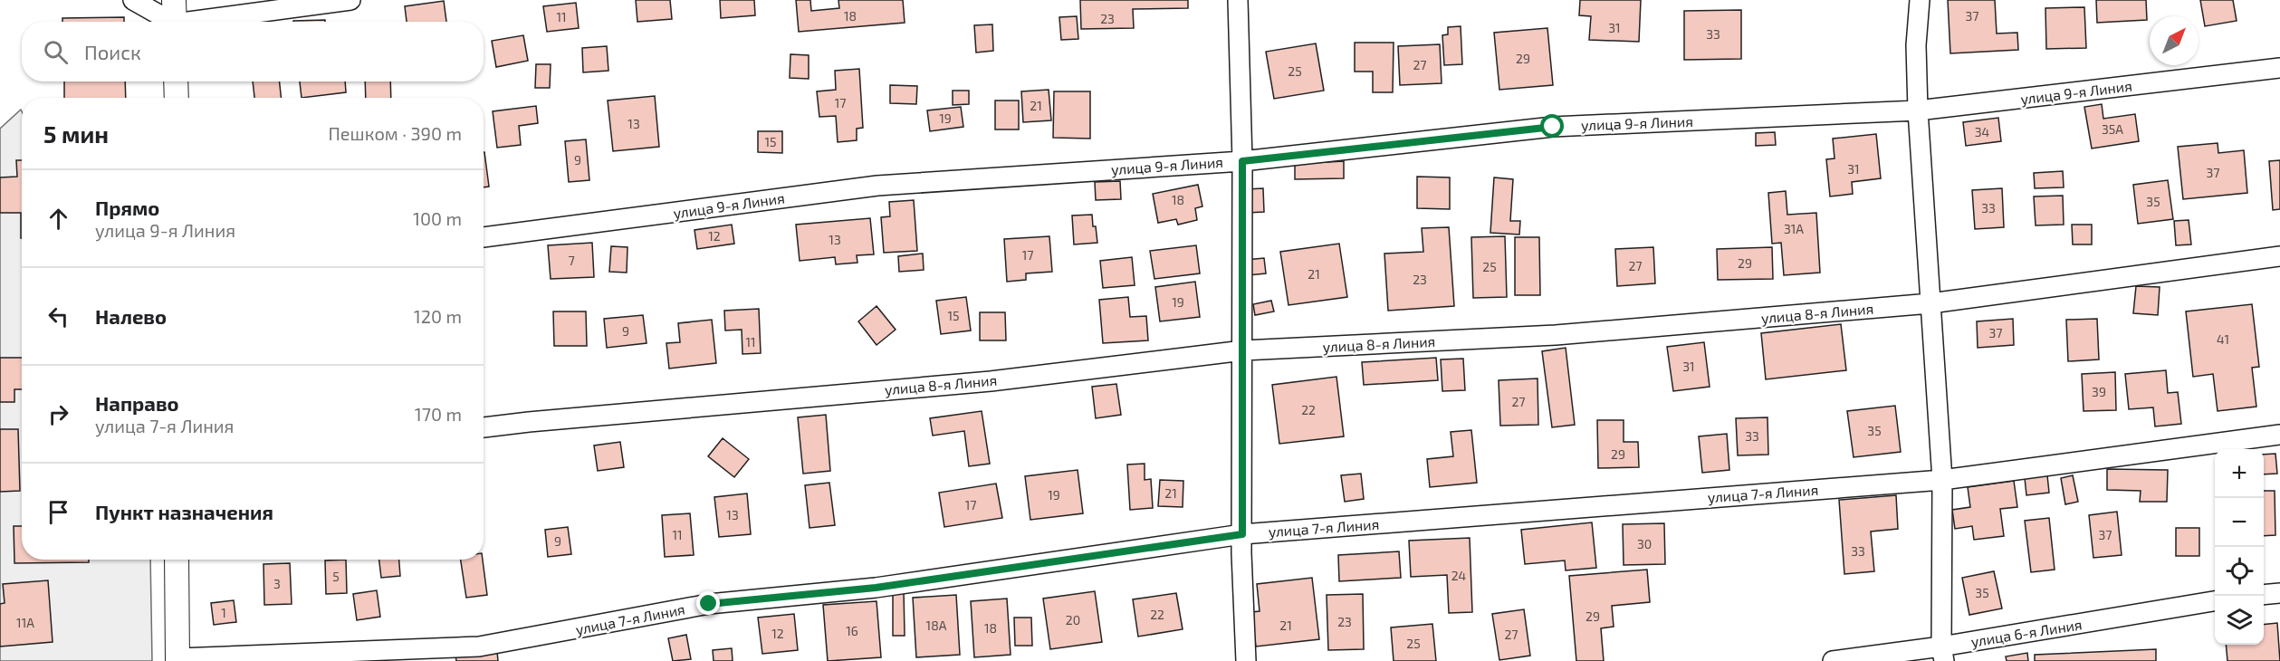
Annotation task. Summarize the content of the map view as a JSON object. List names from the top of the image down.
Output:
{
  "streets": {
    "street": [
      "улица 9-я Линия",
      "улица 8-я Линия",
      "улица 7-я Линия",
      "улица 6-я Линия"
    ]
  },
  "house_numbers": [
    "18",
    "37",
    "11",
    "23",
    "31",
    "33",
    "29",
    "27",
    "25",
    "17",
    "21",
    "19",
    "13",
    "35А",
    "34",
    "15",
    "9",
    "31",
    "37",
    "18",
    "35",
    "33",
    "31А",
    "12",
    "13",
    "17",
    "7",
    "29",
    "27",
    "25",
    "21",
    "23",
    "19",
    "15",
    "9",
    "37",
    "41",
    "11",
    "31",
    "39",
    "27",
    "22",
    "35",
    "33",
    "29",
    "21",
    "19",
    "17",
    "13",
    "11",
    "37",
    "9",
    "30",
    "33",
    "24",
    "5",
    "3",
    "35",
    "1",
    "22",
    "29",
    "20",
    "23",
    "11А",
    "18А",
    "21",
    "18",
    "16",
    "12",
    "27",
    "25"
  ],
  "north": "top right",
  "page": {
    "search": "Поиск",
    "heading": ["5 мин", "Пешком · 390 m"],
    "list": [
      ["Прямо", "улица 9-я Линия", "100 m"],
      ["Налево", "120 m"],
      ["Направо", "улица 7-я Линия", "170 m"],
      "Пункт назначения"
    ],
    "map_buttons": ["+", "−"]
  }
}
